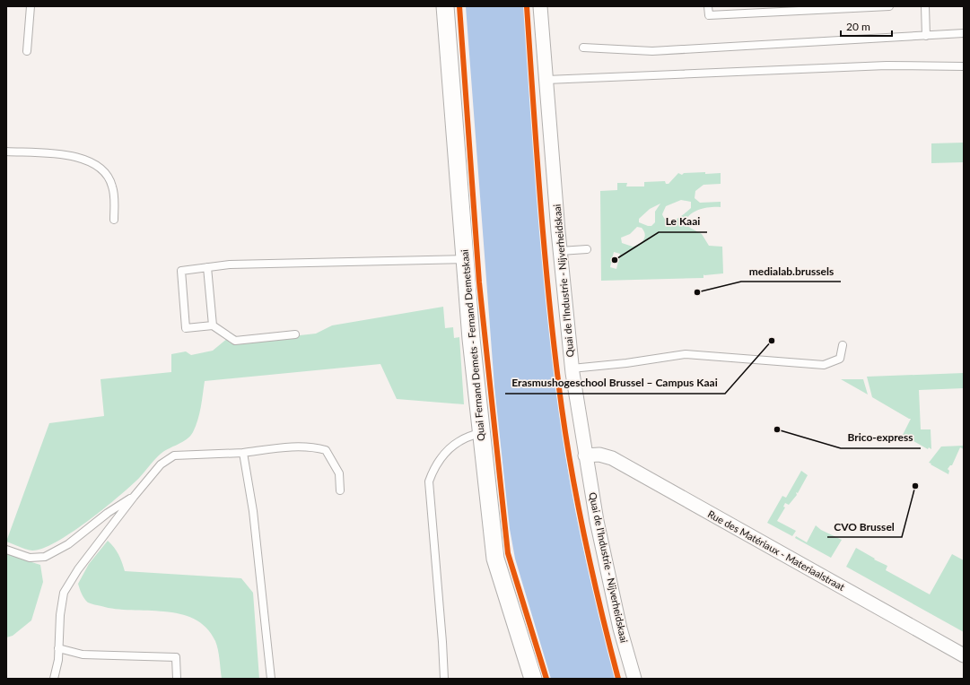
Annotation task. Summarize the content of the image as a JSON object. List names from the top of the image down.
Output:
{
  "streets": {
    "street": ["Quai de l'Industrie - Nijverheidskaai", "Quai Fernand Demets - Fernand Demetskaai", "Rue des Matériaux - Materiaalstraat"]
  },
  "crossings": [
    ["Quai de l'Industrie - Nijverheidskaai", "Rue des Matériaux - Materiaalstraat"]
  ],
  "places": [
    "Le Kaai",
    "medialab.brussels",
    "Erasmushogeschool Brussel – Campus Kaai",
    "Brico-express",
    "CVO Brussel"
  ],
  "scale_bar": "20 m"
}
